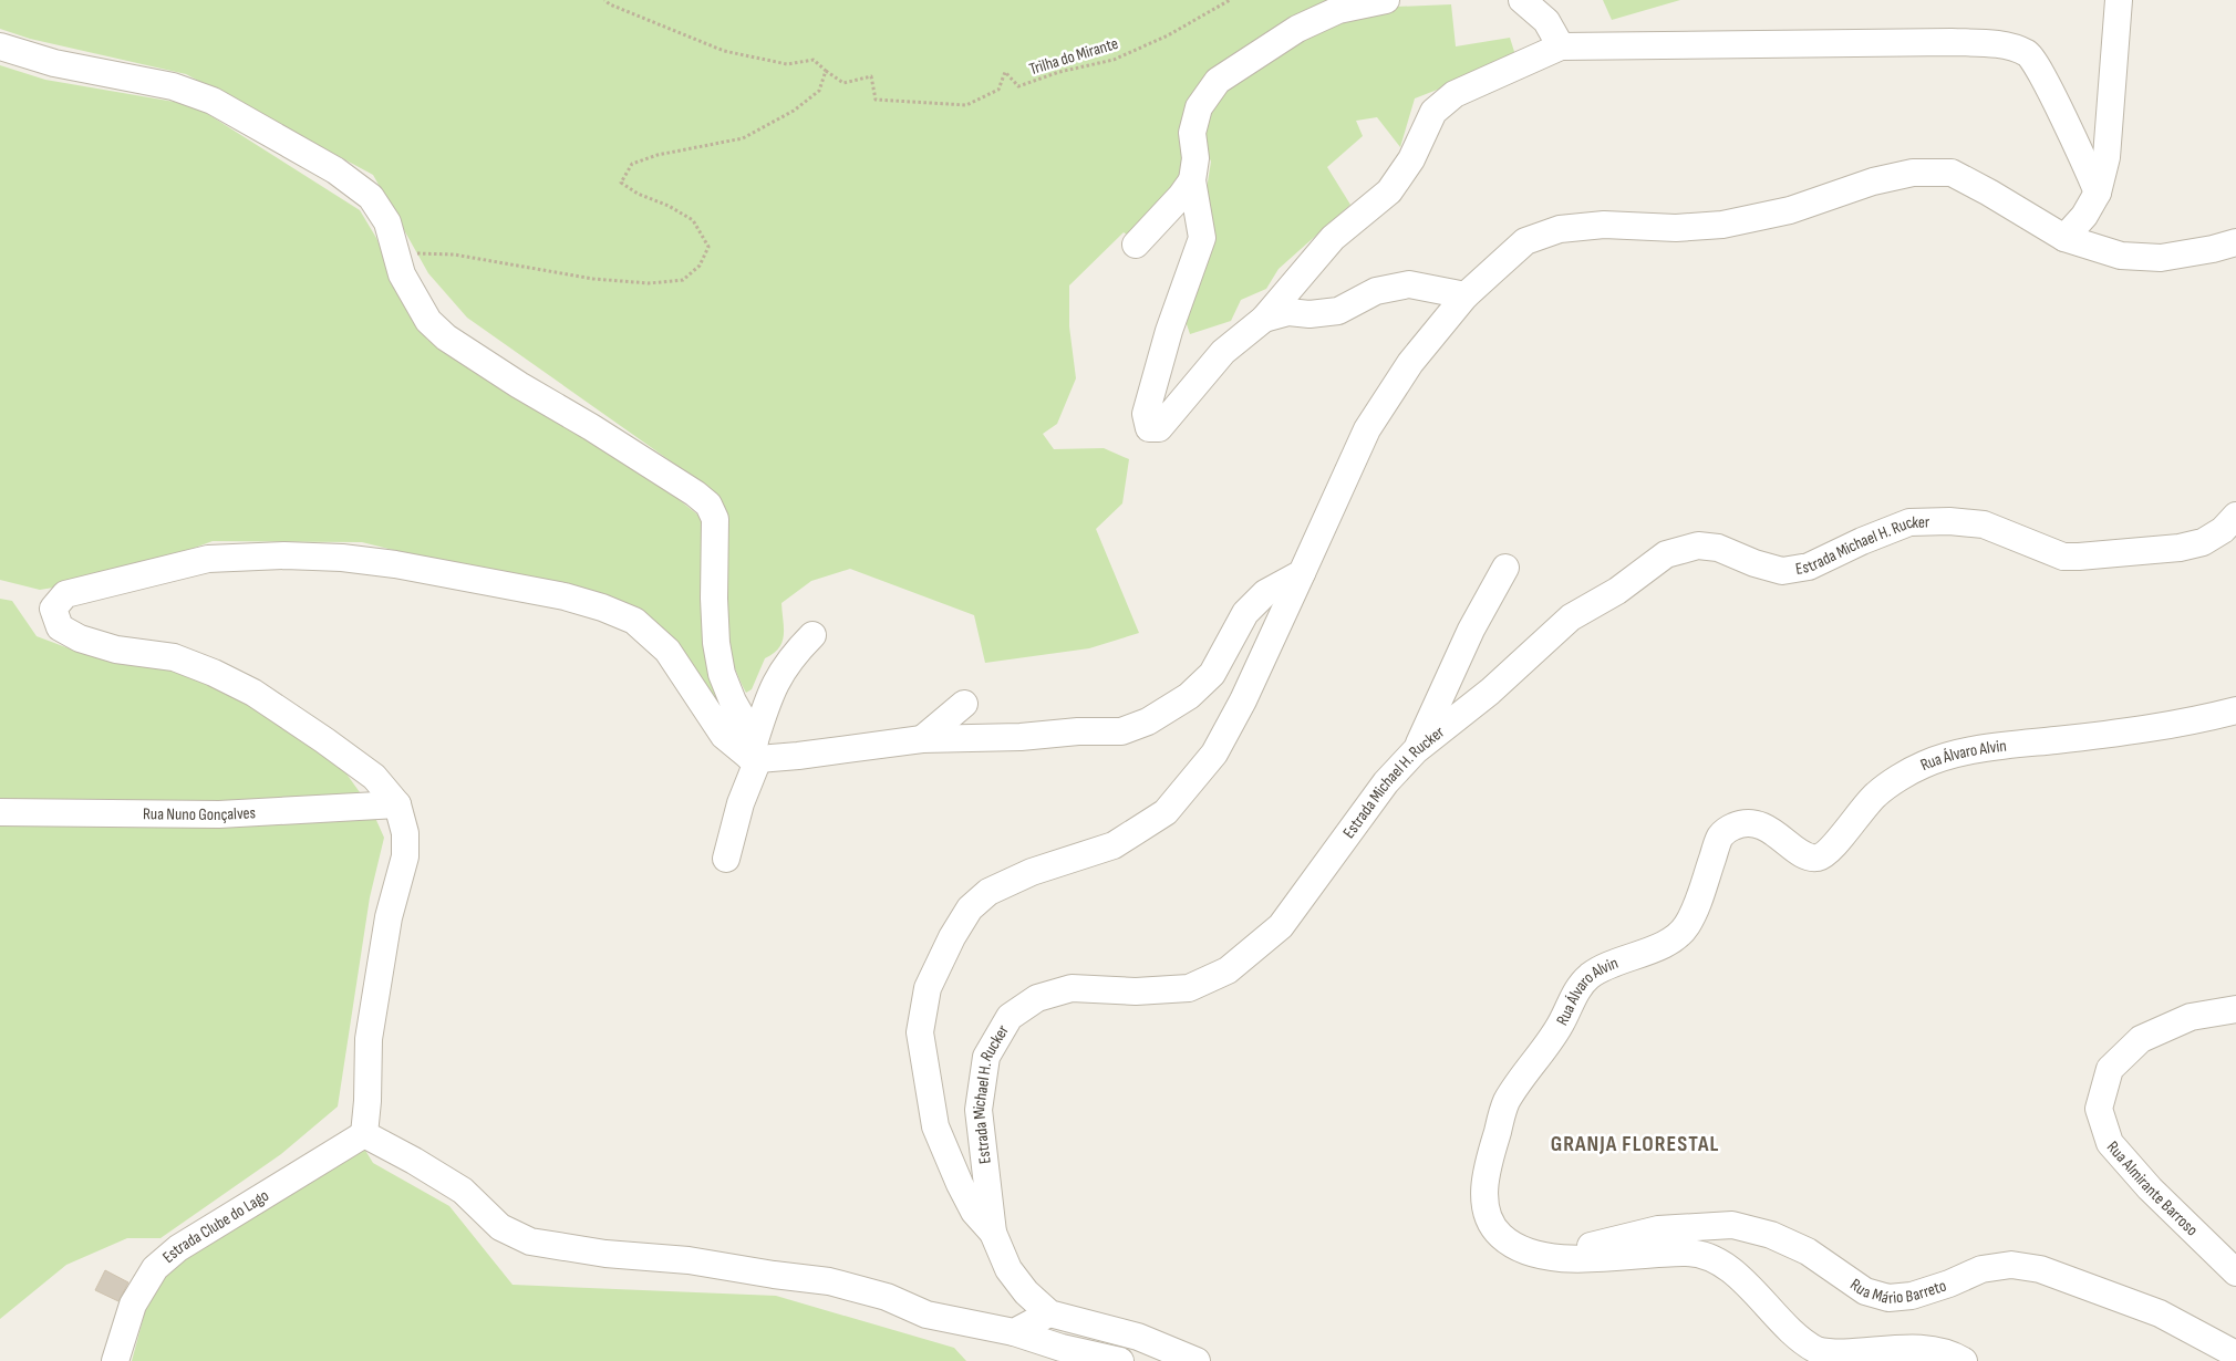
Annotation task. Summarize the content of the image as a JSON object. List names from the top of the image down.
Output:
{
  "streets": {
    "street": [
      "Estrada Michael H. Rucker",
      "Rua Álvaro Alvin",
      "Rua Nuno Gonçalves",
      "Rua Almirante Barroso",
      "Estrada Clube do Lago",
      "Rua Mário Barreto"
    ],
    "path": ["Trilha do Mirante"]
  },
  "crossings": [
    ["Rua Álvaro Alvin", "Rua Mário Barreto"]
  ],
  "districts": ["GRANJA FLORESTAL"]
}
